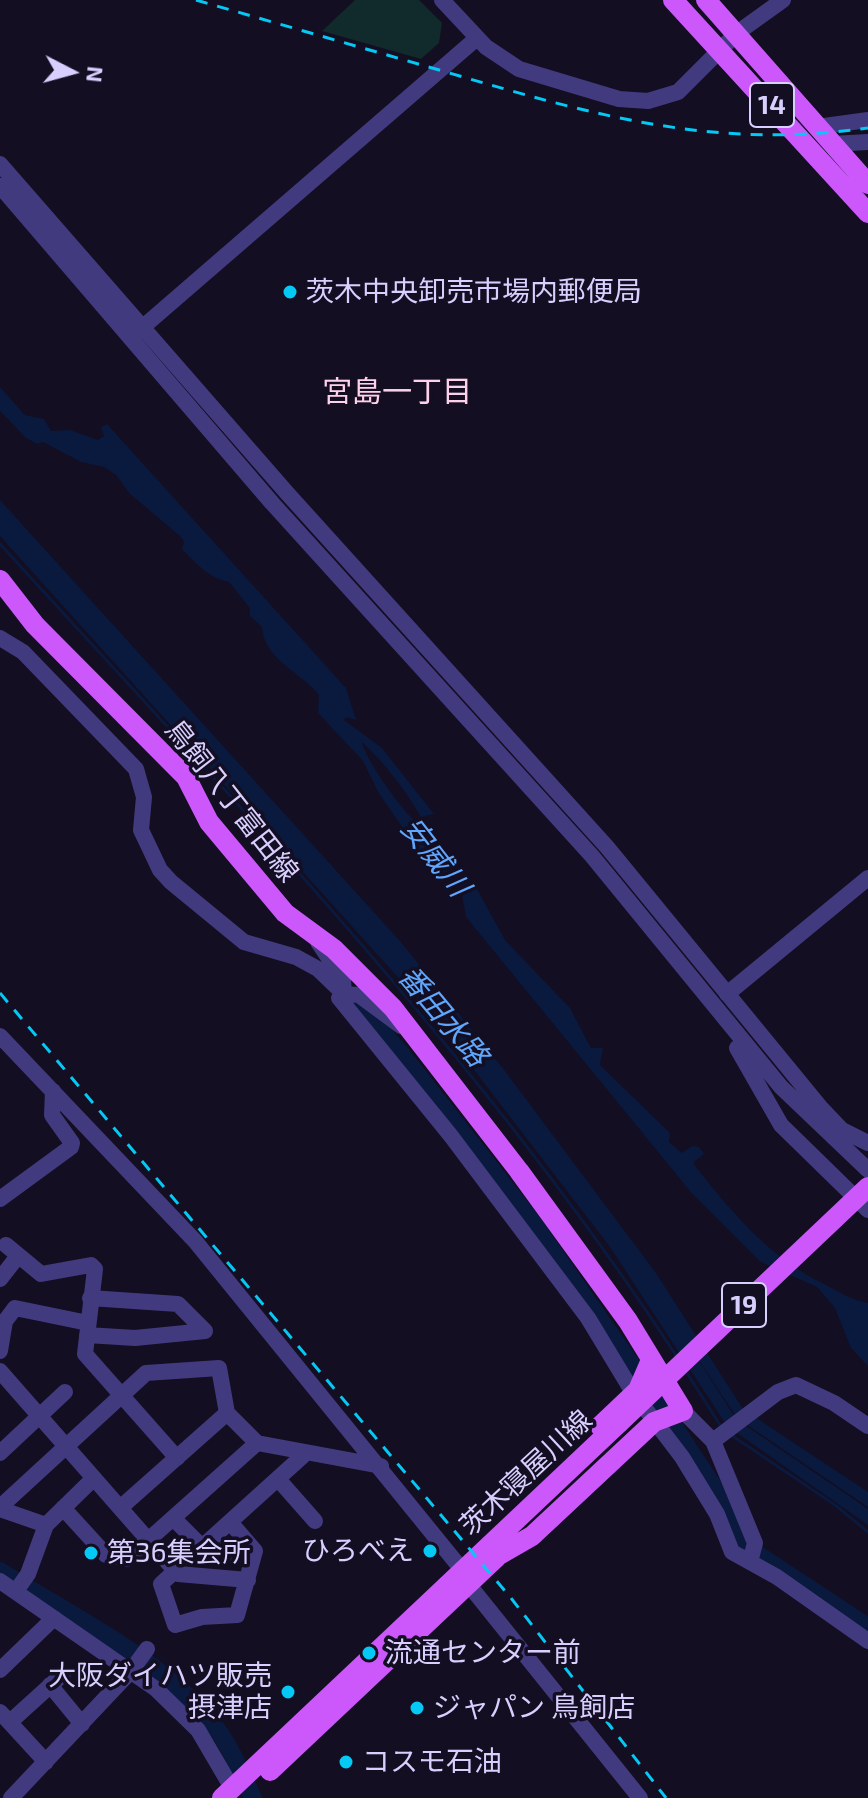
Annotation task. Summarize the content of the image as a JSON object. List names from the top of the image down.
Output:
{
  "streets": {
    "main road": [
      "14",
      "鳥飼八丁富田線",
      "19",
      "茨木寝屋川線"
    ]
  },
  "crossings": [
    ["鳥飼八丁富田線", "茨木寝屋川線"]
  ],
  "districts": ["宮島一丁目"],
  "water": ["安威川", "番田水路"],
  "places": [
    "茨木中央卸売市場内郵便局",
    "ひろべえ",
    "第36集会所",
    "流通センター前",
    "大阪ダイハツ販売 摂津店",
    "ジャパン 鳥飼店",
    "コスモ石油"
  ],
  "north": "right"
}
